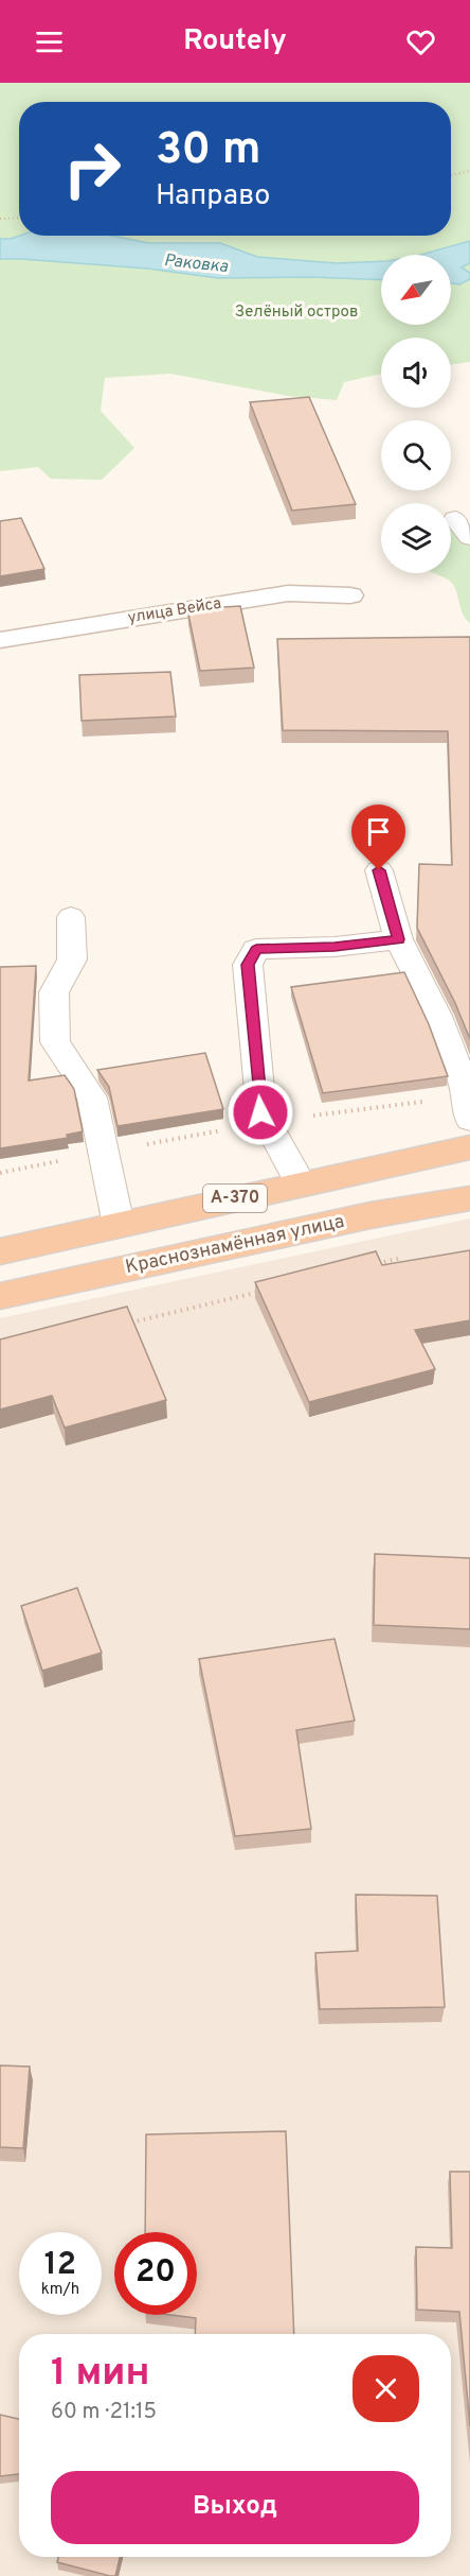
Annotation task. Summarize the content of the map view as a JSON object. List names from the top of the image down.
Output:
{
  "streets": {
    "highway": ["А-370", "Краснознамённая улица"],
    "street": ["улица Вейса"]
  },
  "water": ["Раковка"],
  "parks": ["Зелёный остров"],
  "north": "bottom left",
  "page": {
    "header": "Routely",
    "turn": ["30 m", "Направо"],
    "speed": "12 km/h",
    "limit": "20",
    "heading": ["1 мин", "60 m · 21:15"],
    "buttons": "Выход"
  }
}
